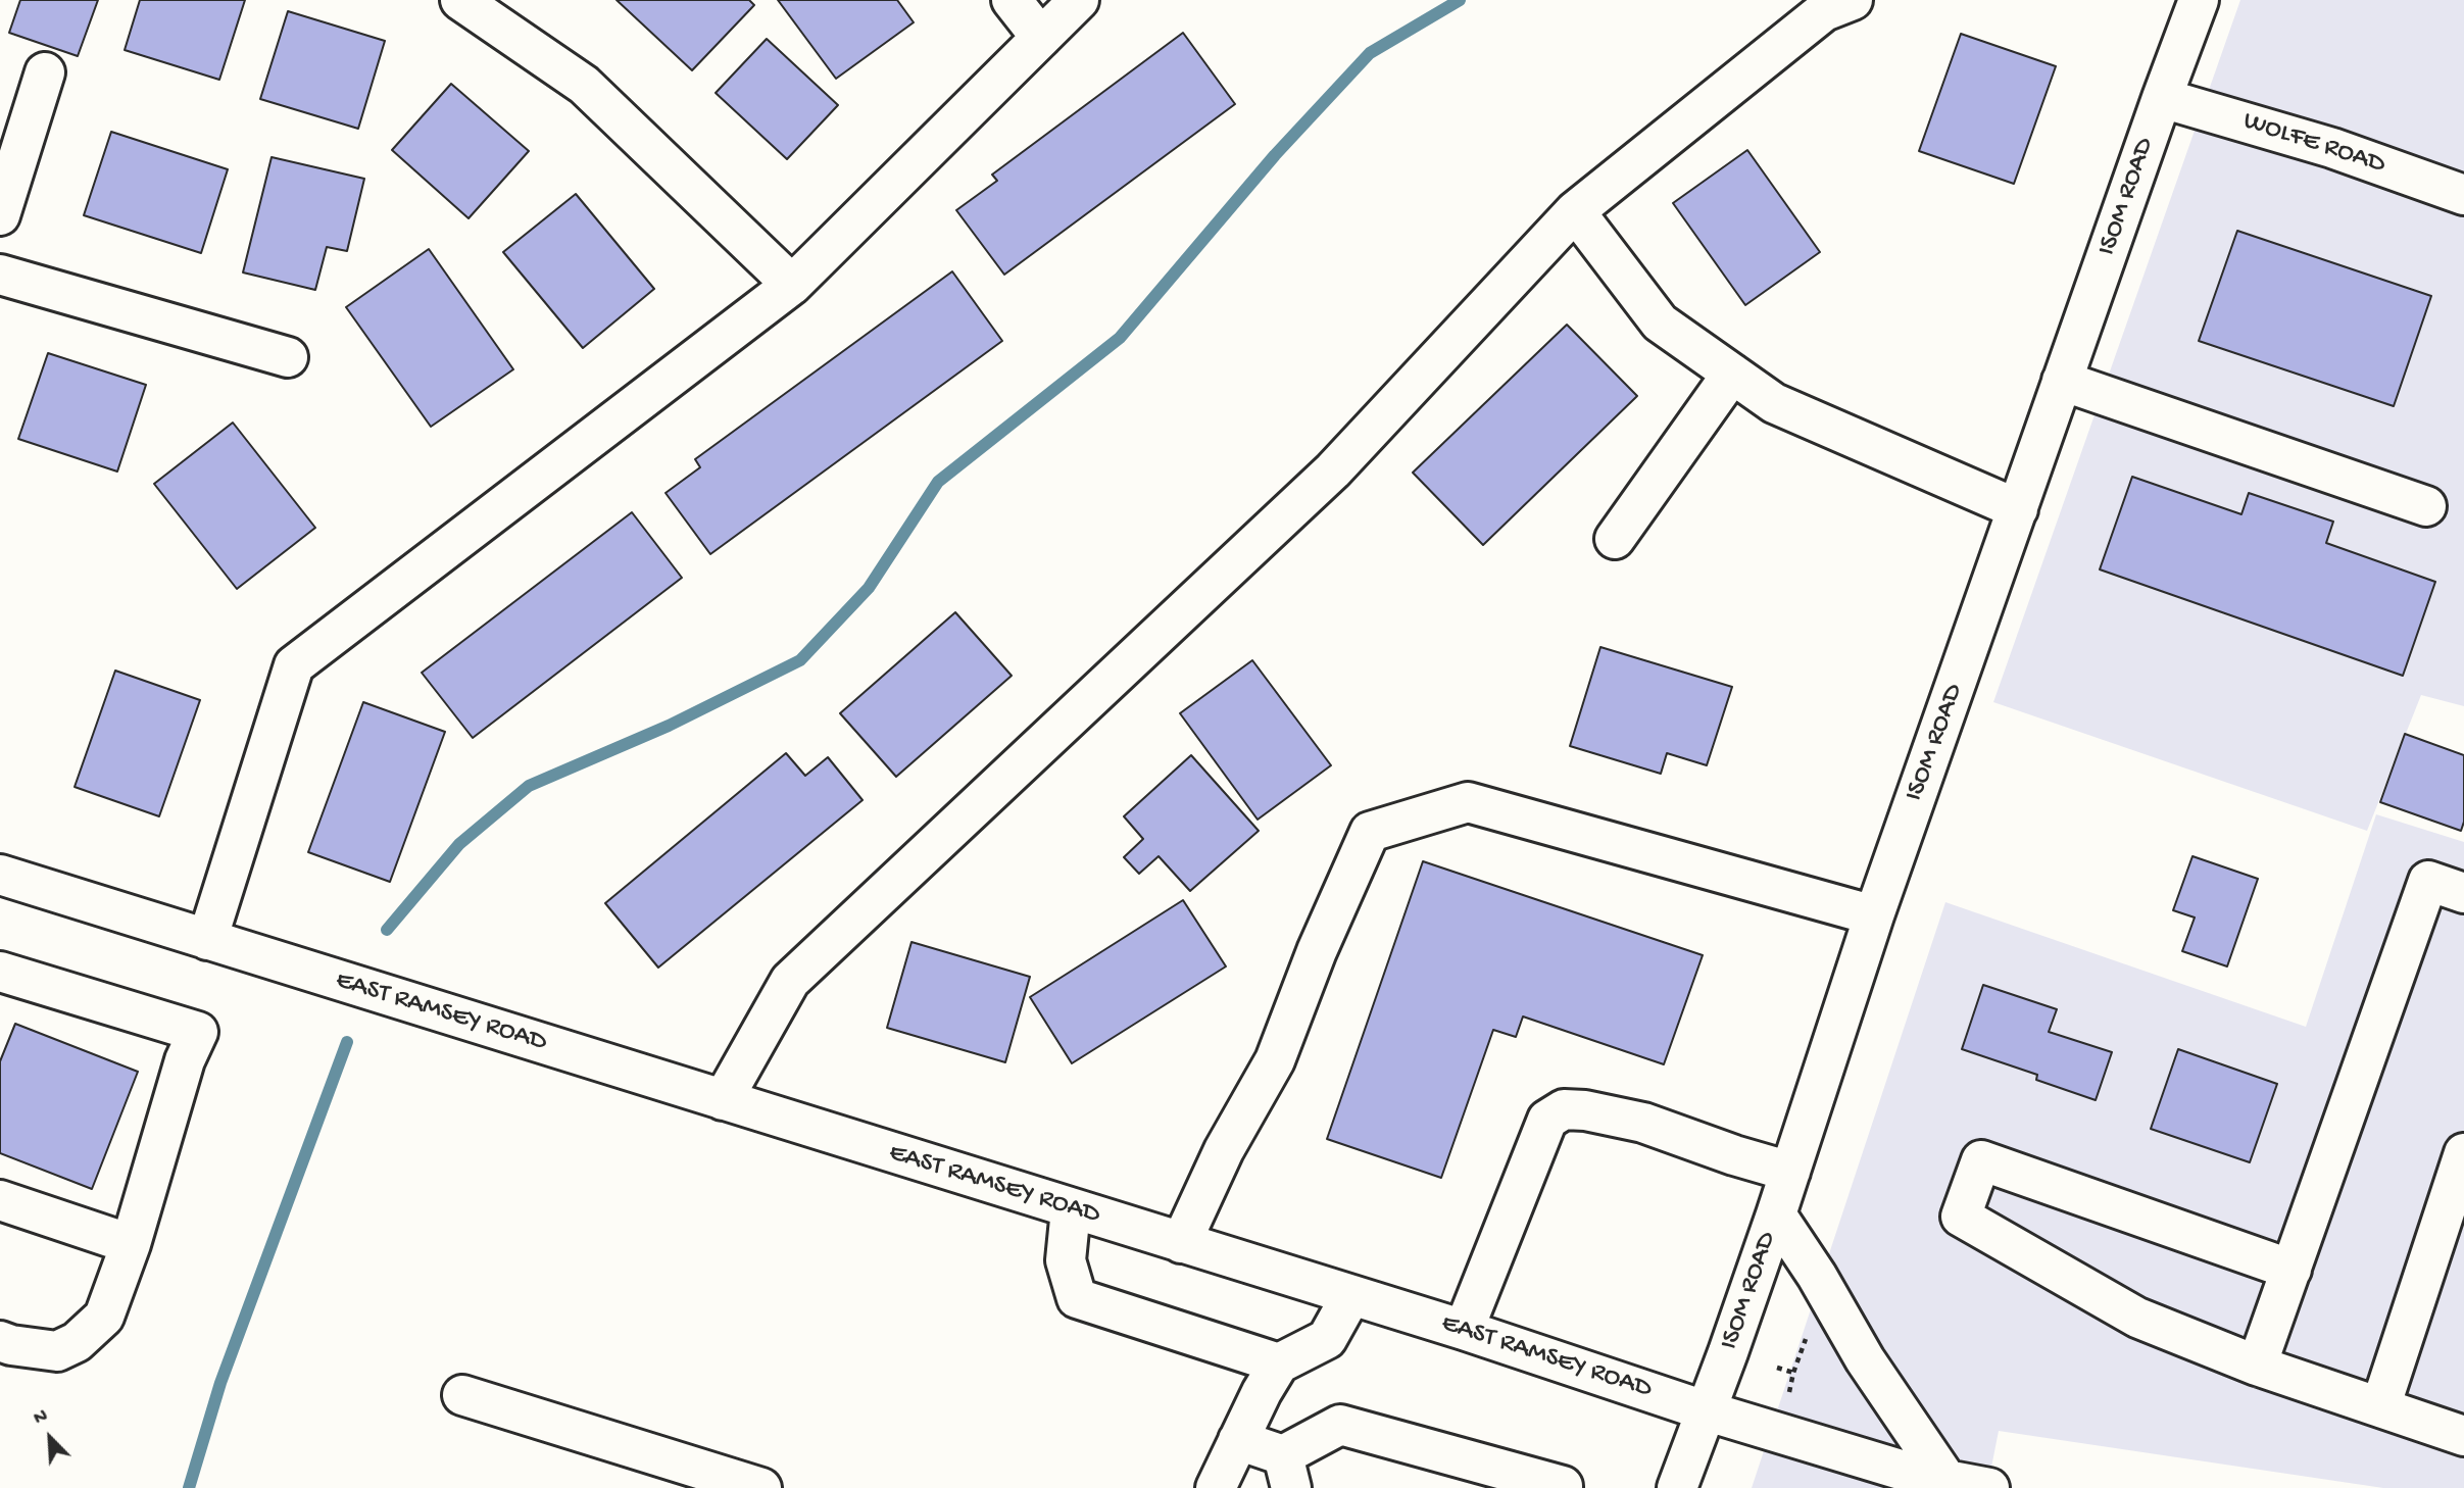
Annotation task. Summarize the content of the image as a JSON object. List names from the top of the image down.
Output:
{
  "streets": {
    "street": ["WOLFE ROAD", "ISOM ROAD", "EAST RAMSEY ROAD"]
  },
  "crossings": [
    ["WOLFE ROAD", "ISOM ROAD"],
    ["ISOM ROAD", "EAST RAMSEY ROAD"]
  ],
  "north": "top left"
}
